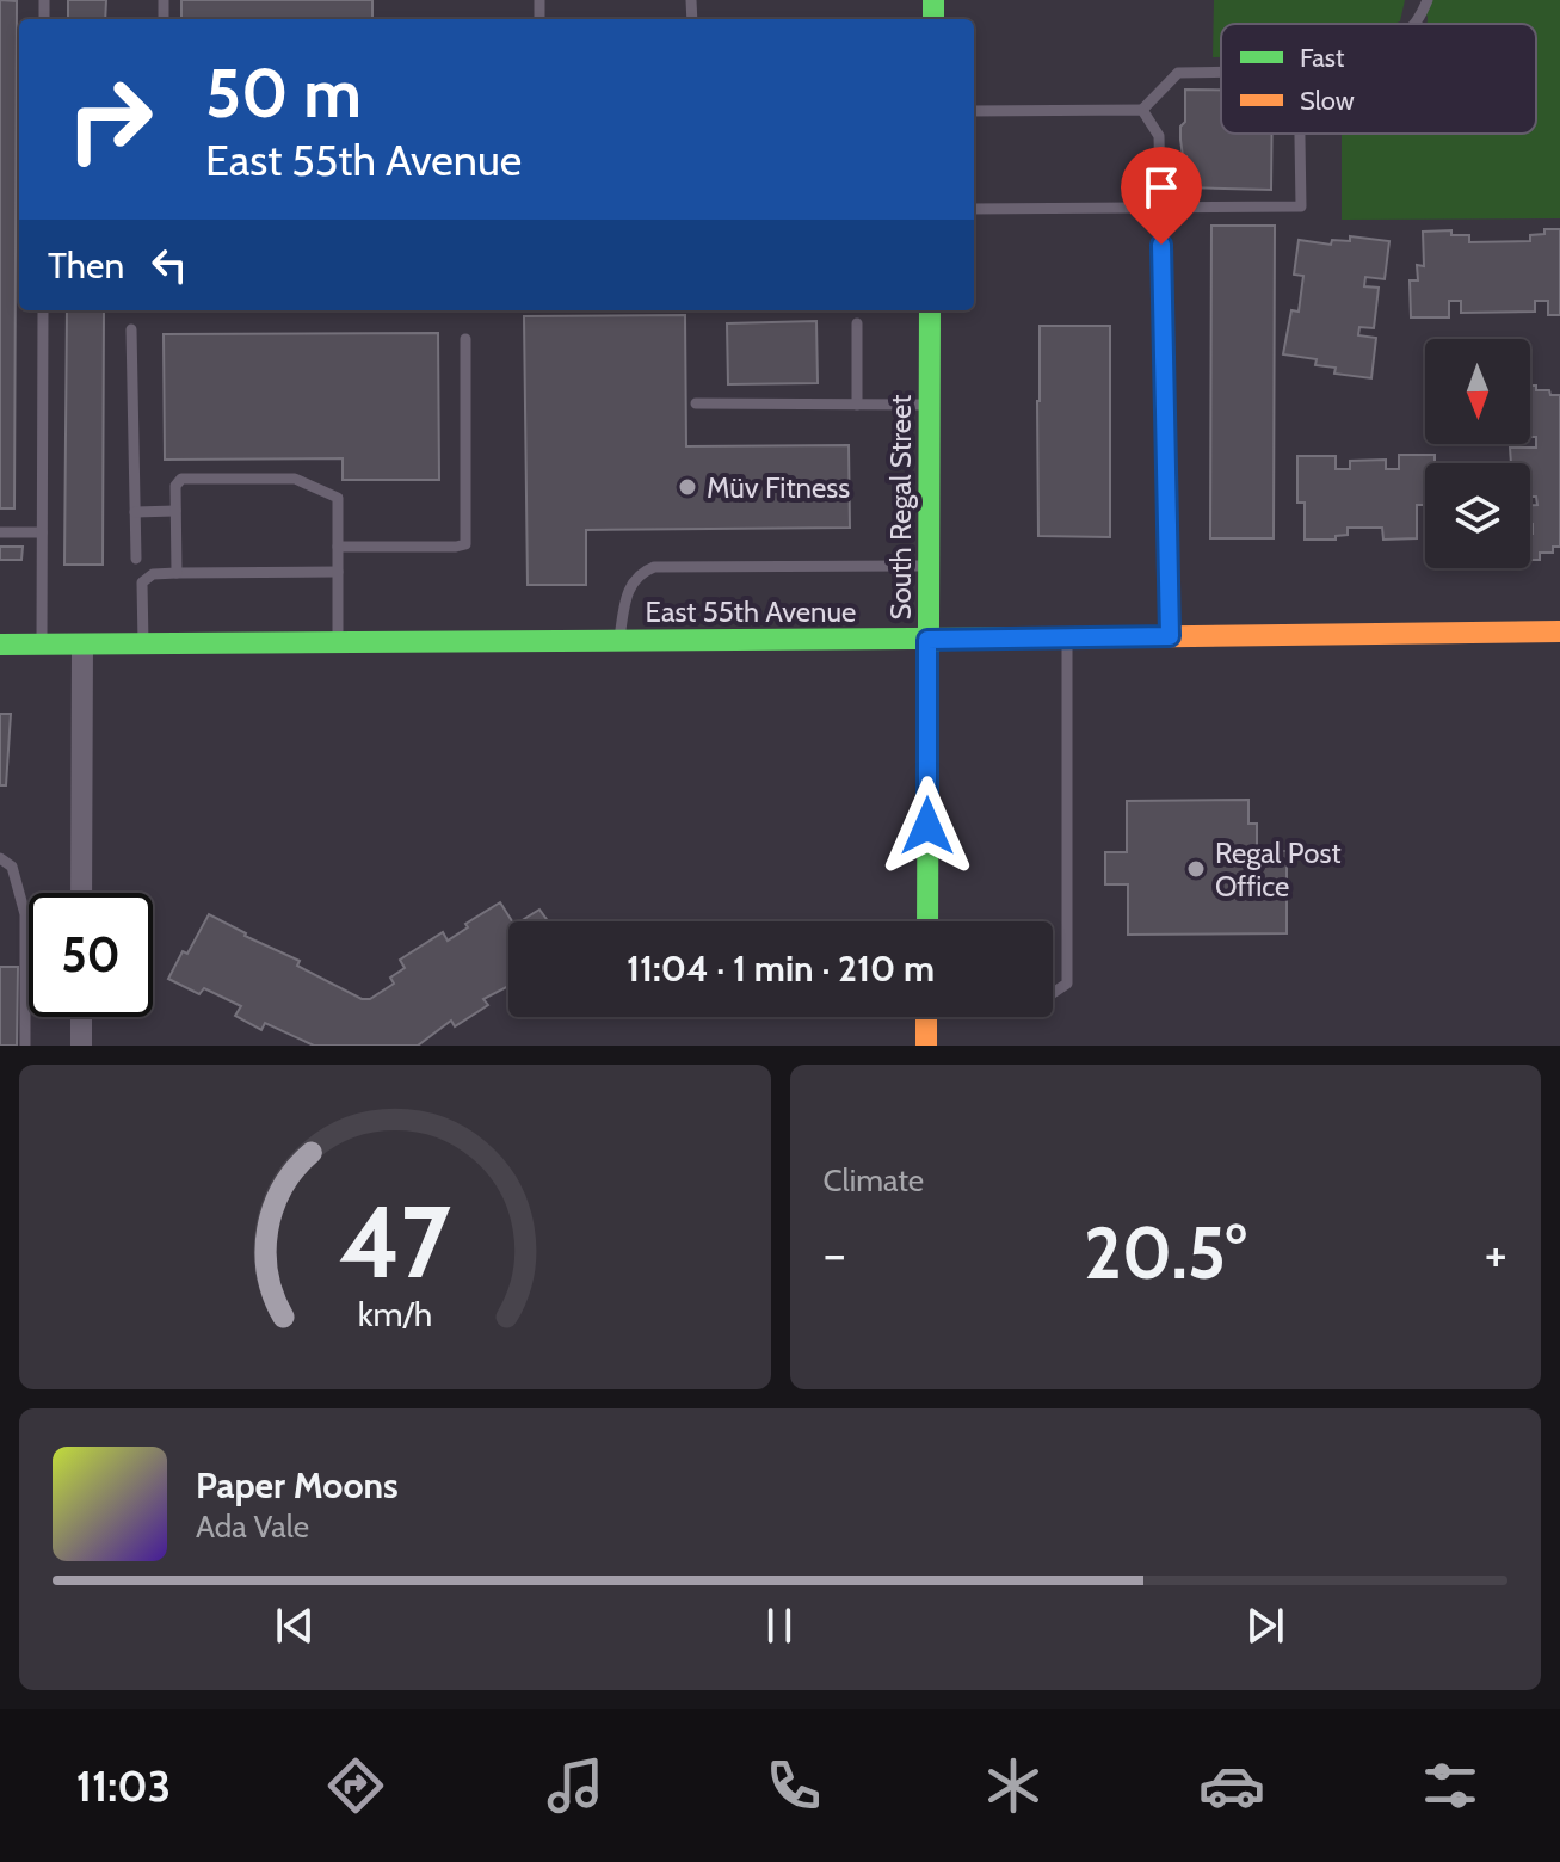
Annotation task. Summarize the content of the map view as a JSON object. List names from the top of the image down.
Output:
{
  "streets": {
    "street": ["South Regal Street", "East 55th Avenue"]
  },
  "crossings": [
    ["South Regal Street", "East 55th Avenue"]
  ],
  "places": ["Müv Fitness", "Regal Post Office"],
  "legend": ["Fast", "Slow"],
  "north": "bottom",
  "page": {
    "turn": ["50 m", "East 55th Avenue"],
    "then": "Then",
    "limit": "50",
    "trip": "11:04 · 1 min · 210 m",
    "tile": "Climate",
    "heat": ["−", "20.5°", "+"],
    "song": ["Paper Moons", "Ada Vale"],
    "tabs": "11:03",
    "gauge": ["47", "km/h"]
  }
}
